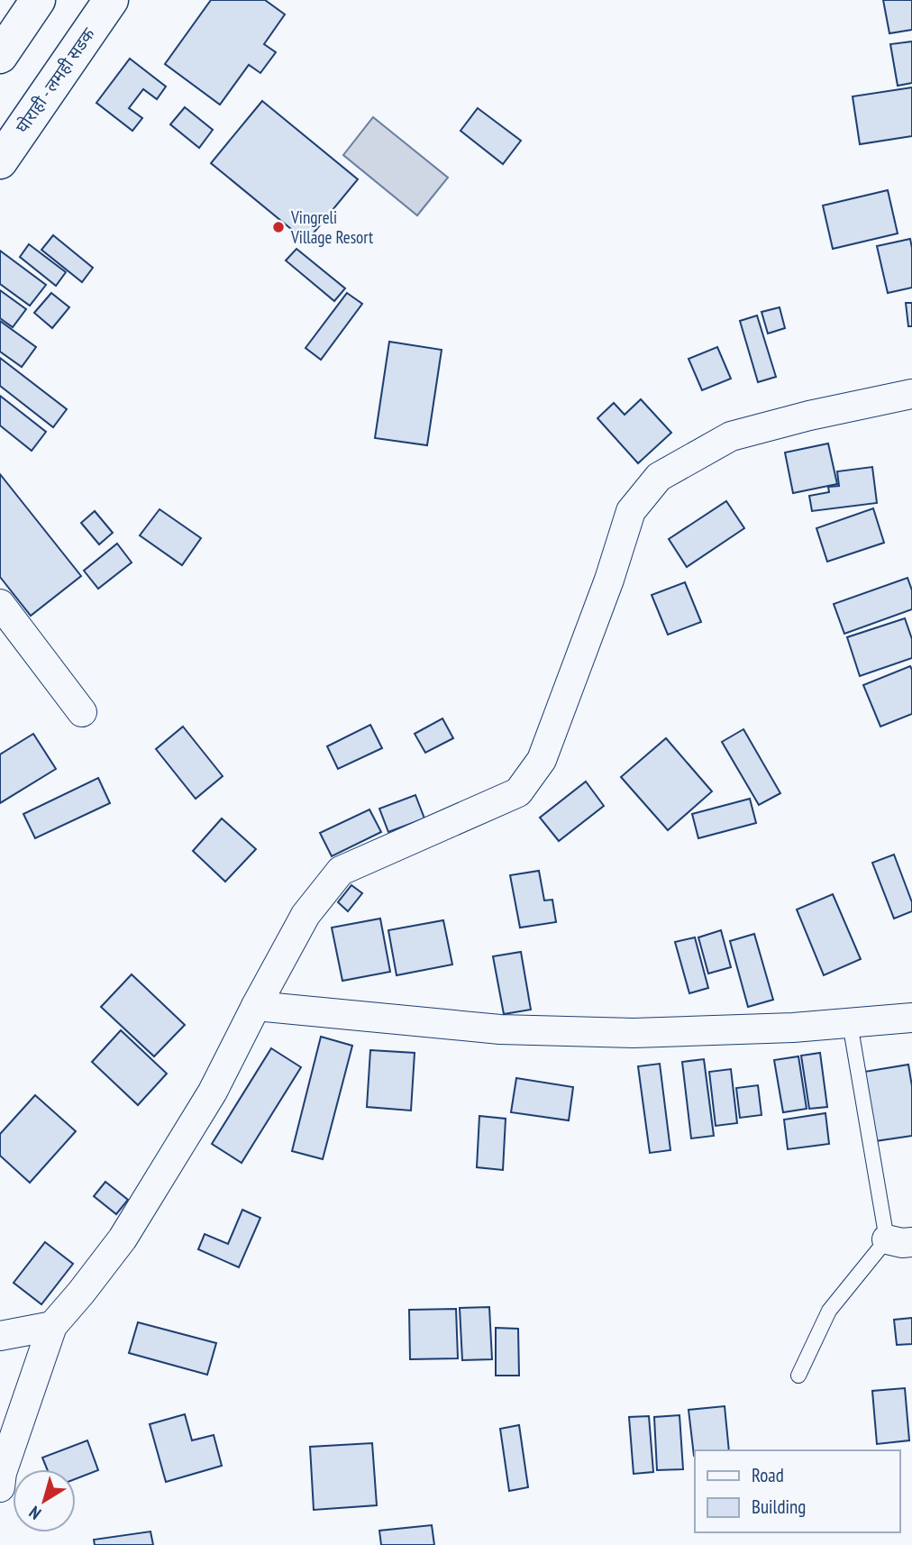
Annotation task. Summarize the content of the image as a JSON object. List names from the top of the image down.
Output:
{
  "streets": {
    "main road": ["घोराही - लमही सडक"]
  },
  "places": ["Vingreli Village Resort"],
  "legend": ["Road", "Building"],
  "north": "bottom left"
}
